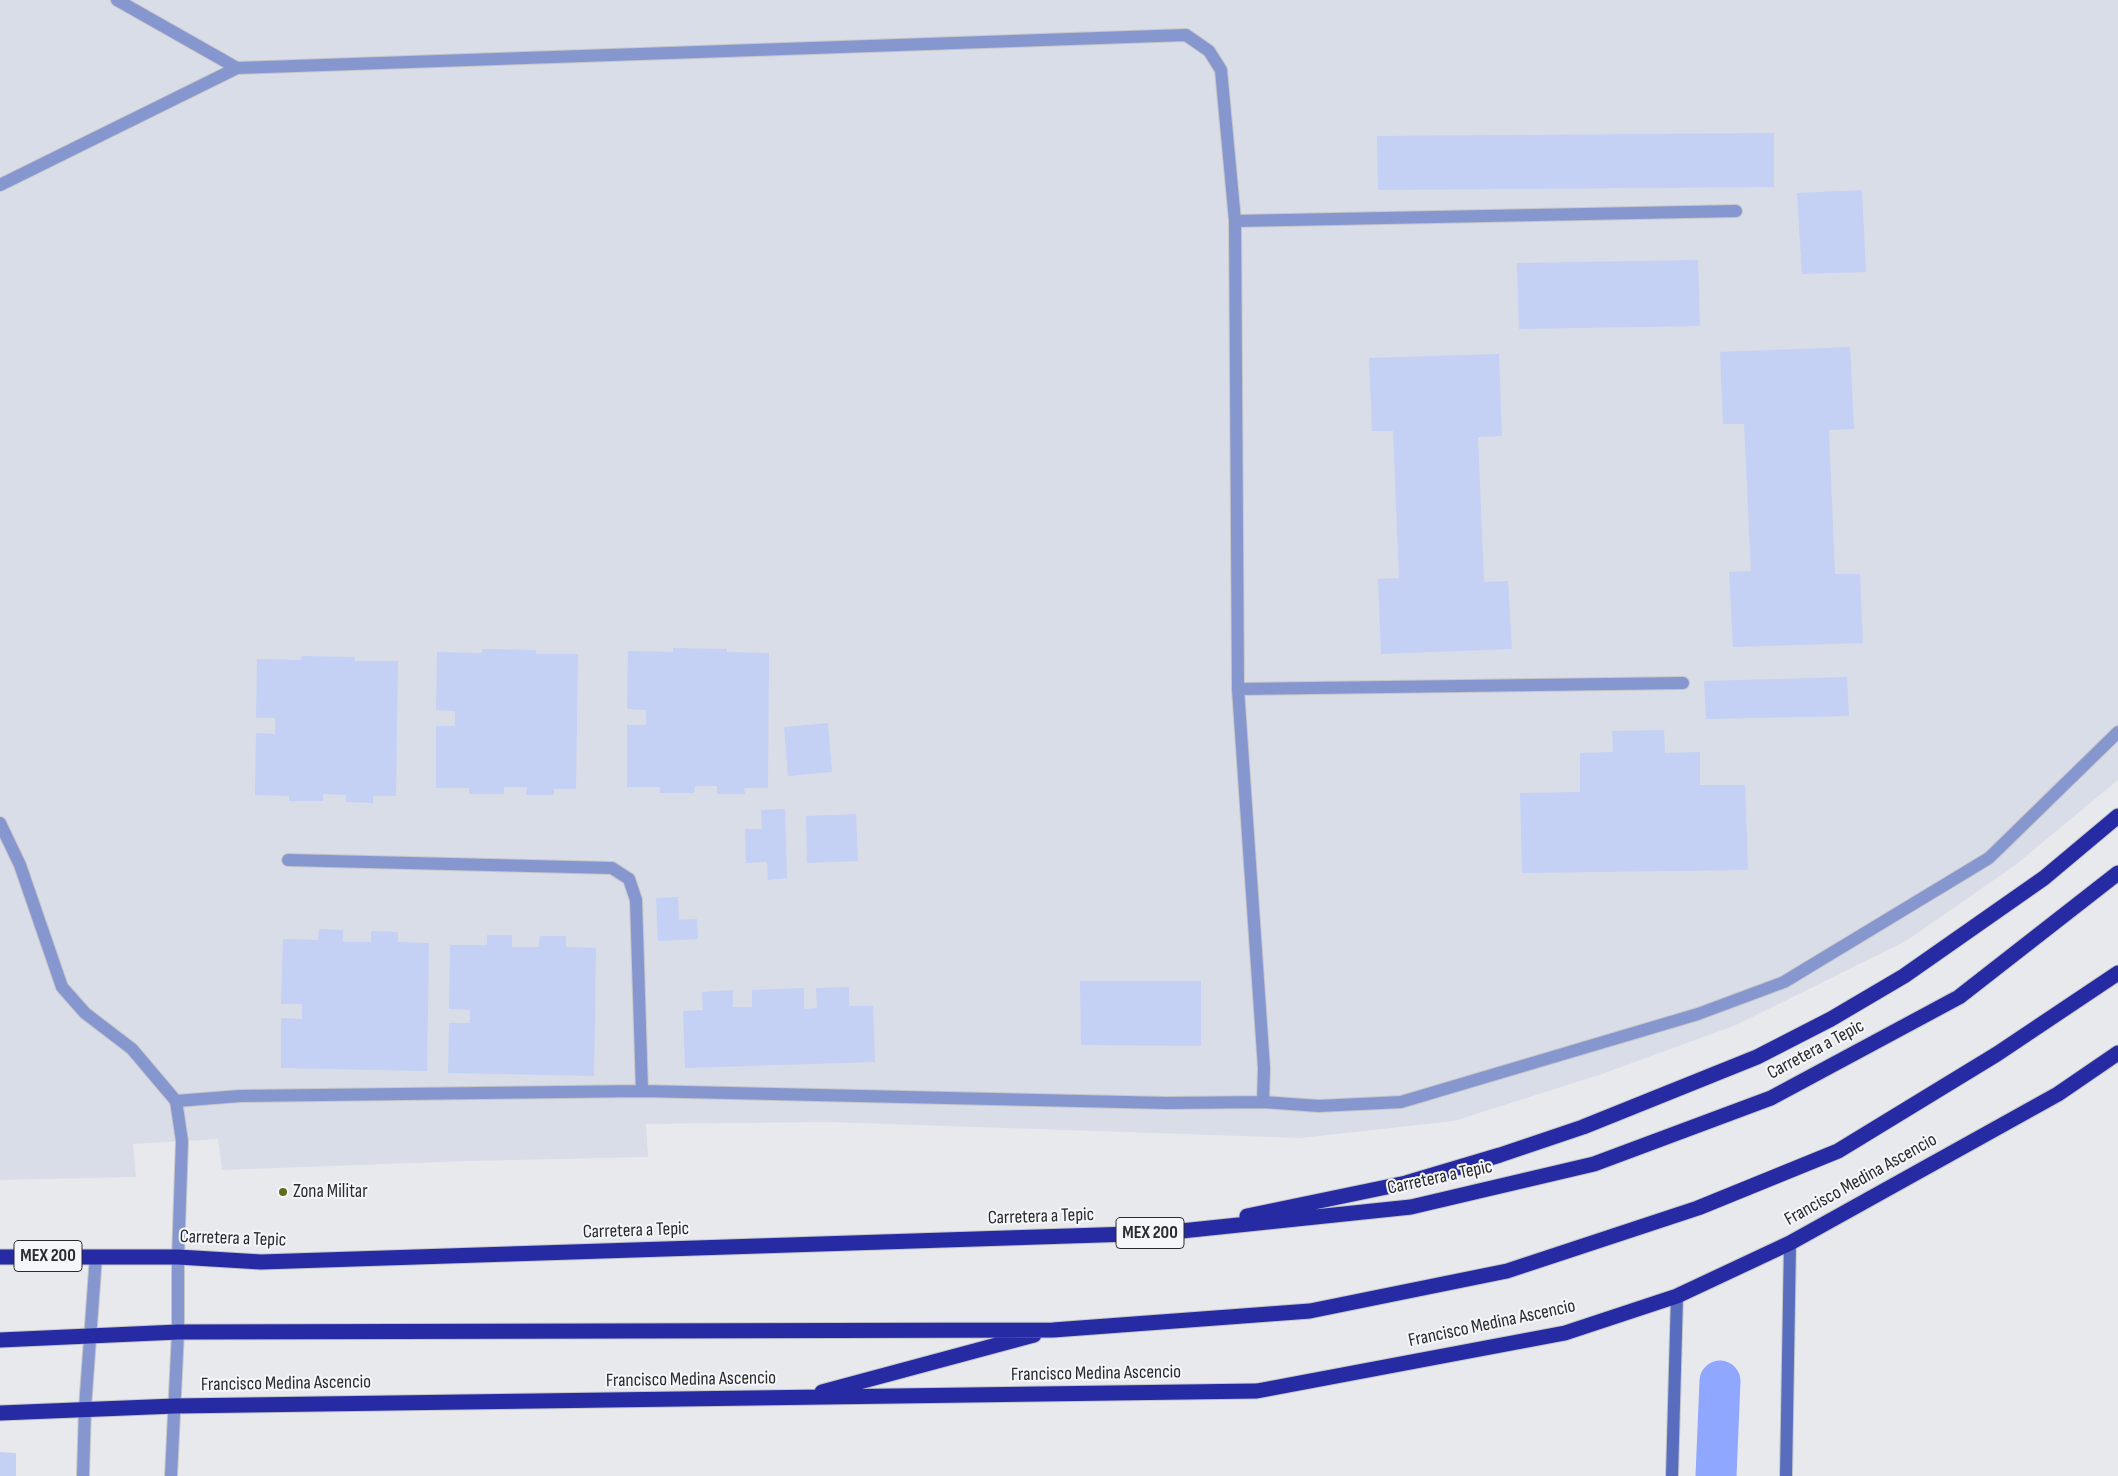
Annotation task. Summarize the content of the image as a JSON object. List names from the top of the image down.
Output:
{
  "streets": {
    "highway": ["Carretera a Tepic", "Francisco Medina Ascencio", "MEX 200"]
  },
  "places": ["Zona Militar"]
}
